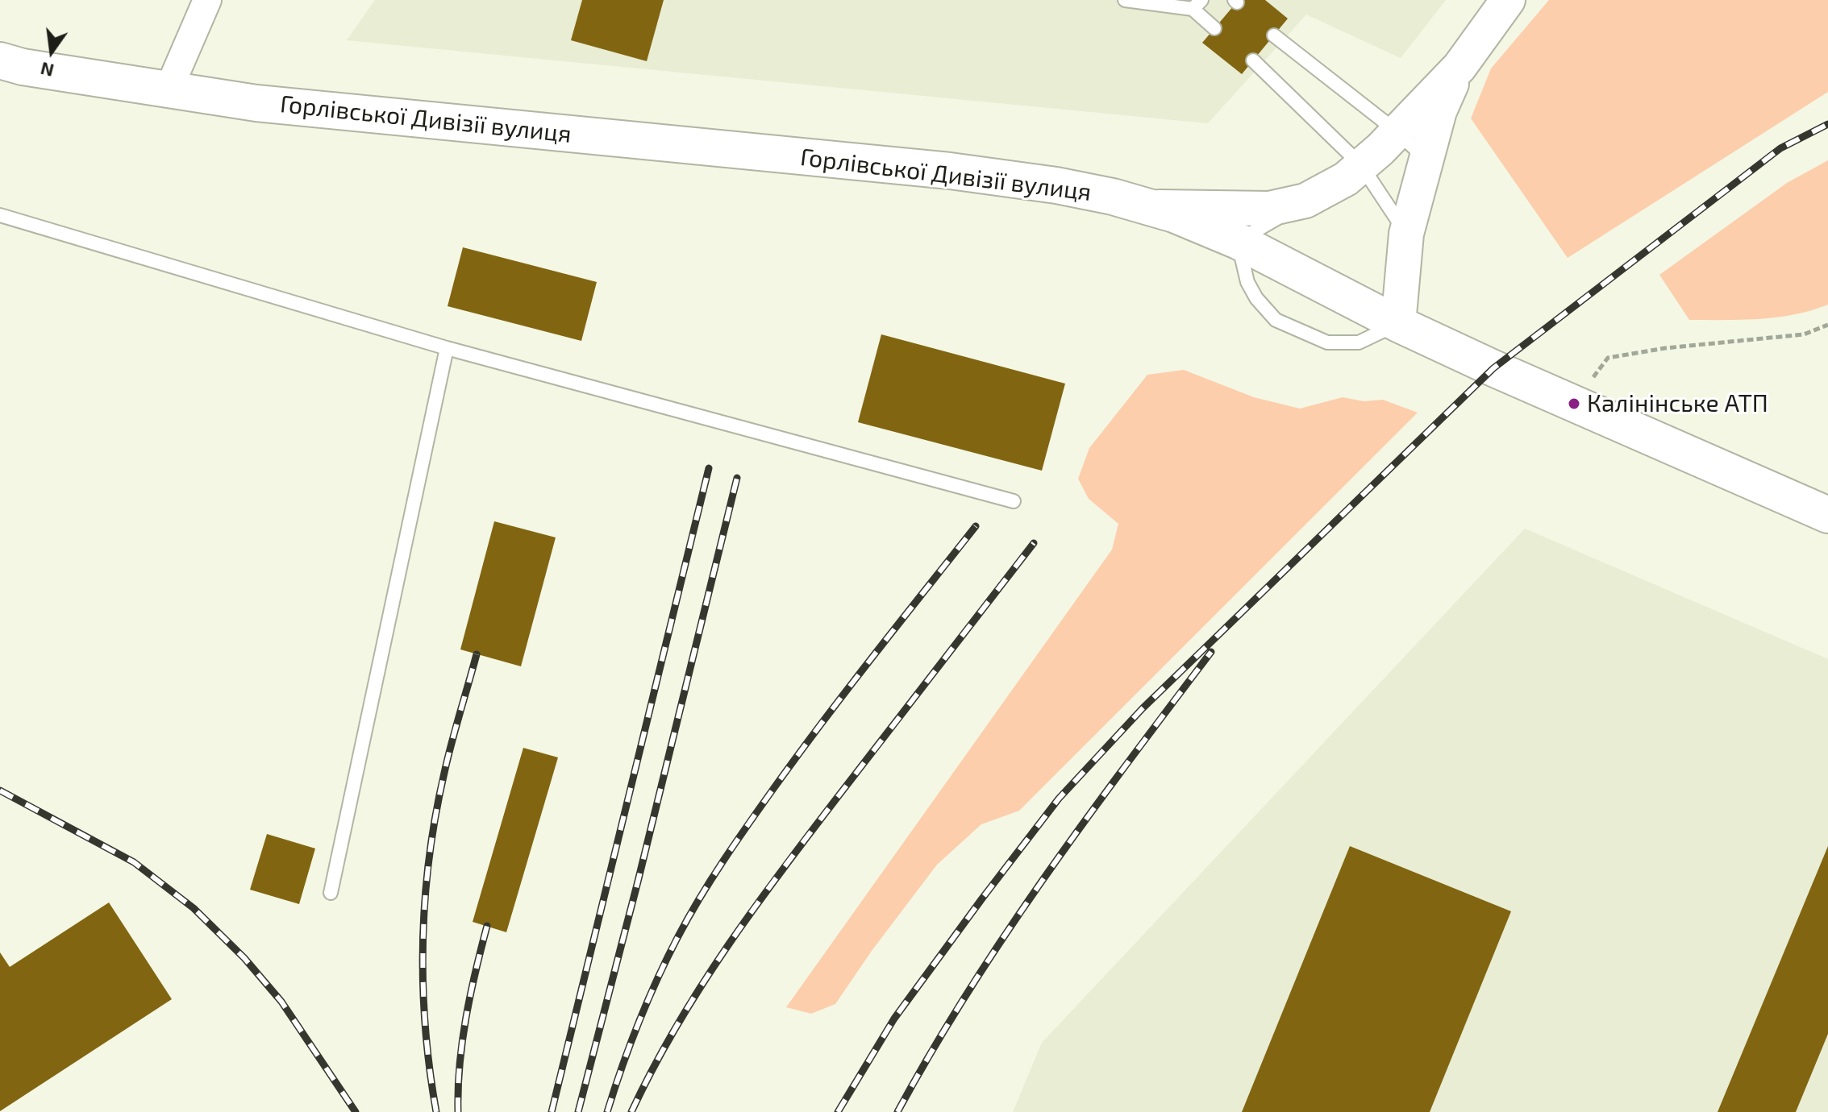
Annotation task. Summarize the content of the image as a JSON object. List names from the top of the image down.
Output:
{
  "streets": {
    "main road": ["Горлівської Дивізії вулиця"]
  },
  "places": ["Калінінське АТП"],
  "north": "bottom"
}
